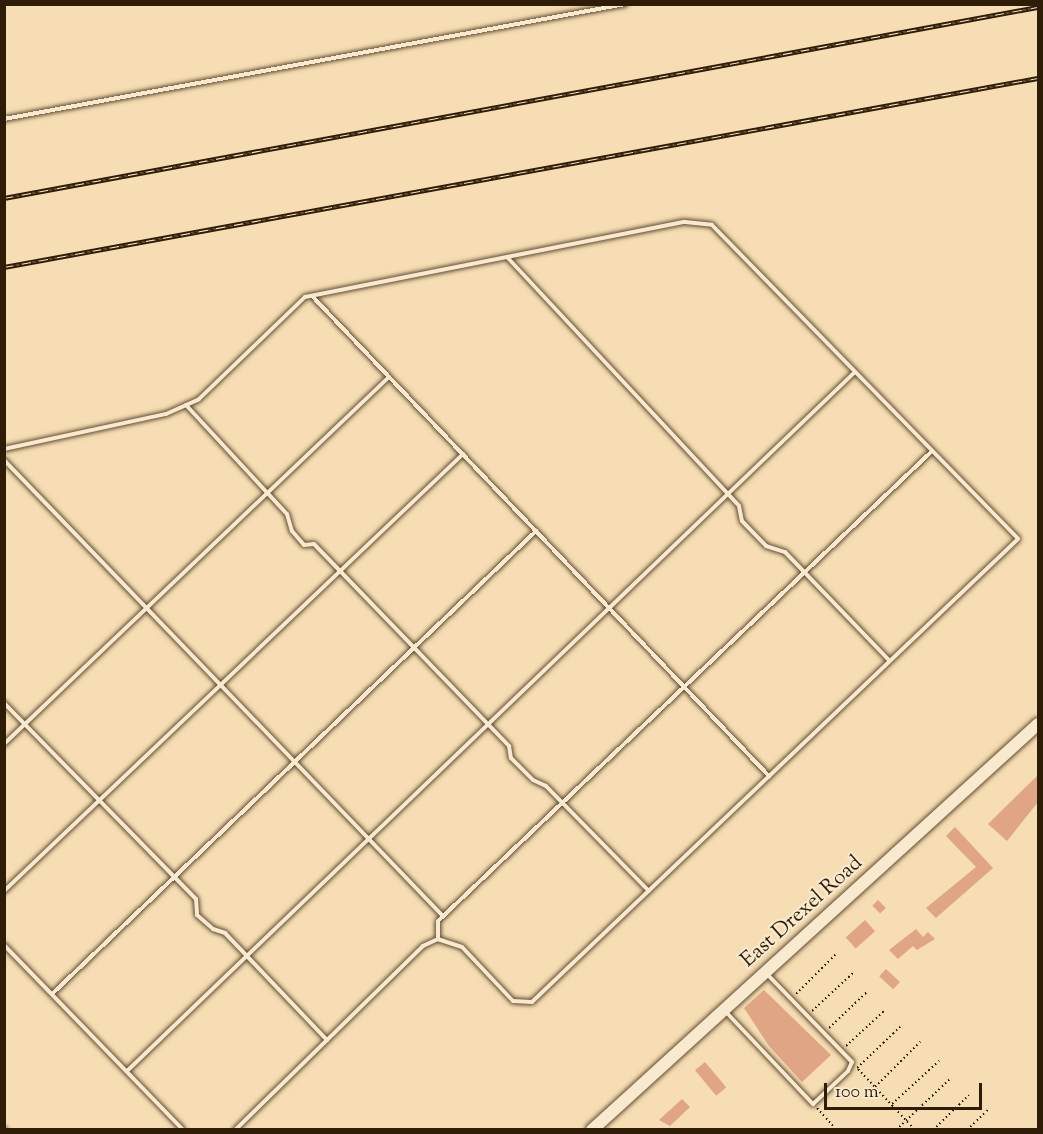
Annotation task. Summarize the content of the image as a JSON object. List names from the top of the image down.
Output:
{
  "streets": {
    "street": ["East Drexel Road"]
  },
  "scale_bar": "100 m"
}
